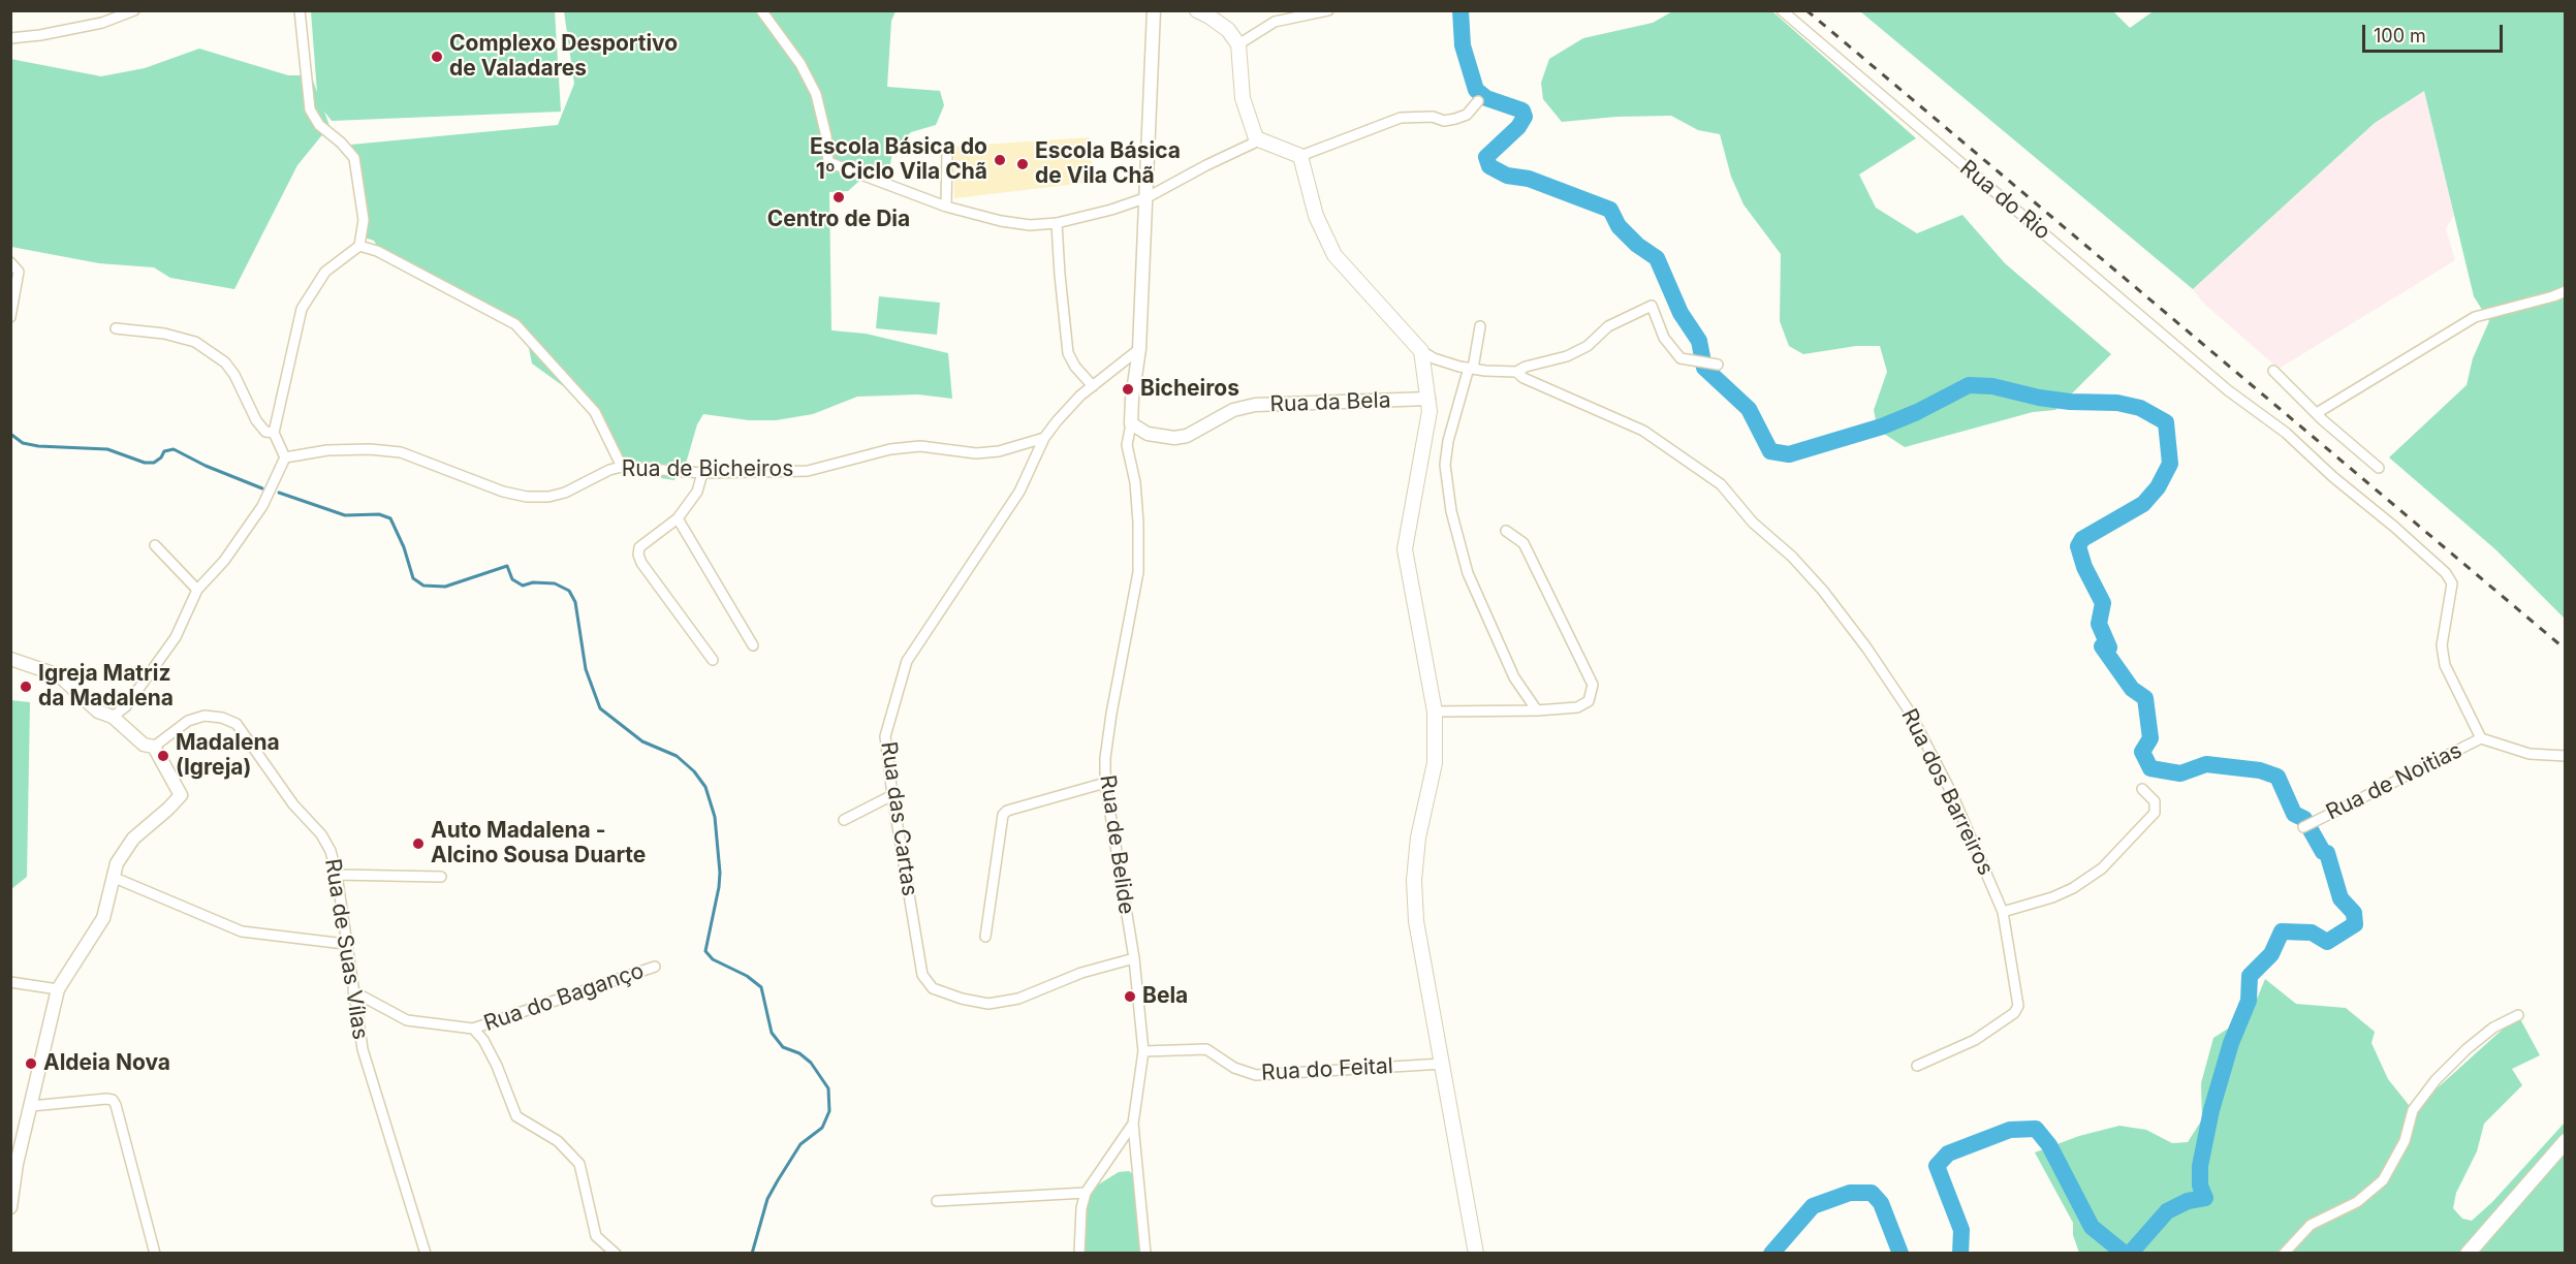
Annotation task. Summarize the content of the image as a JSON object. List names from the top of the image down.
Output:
{
  "streets": {
    "street": [
      "Rua do Rio",
      "Rua da Bela",
      "Rua de Bicheiros",
      "Rua de Noitias",
      "Rua dos Barreiros",
      "Rua das Cartas",
      "Rua de Belide",
      "Rua de Suas Vílas",
      "Rua do Baganço",
      "Rua do Feital"
    ]
  },
  "crossings": [
    ["Rua do Rio", "Rua de Noitias"],
    ["Rua da Bela", "Rua de Belide"],
    ["Rua de Bicheiros", "Rua das Cartas"],
    ["Rua das Cartas", "Rua de Belide"],
    ["Rua de Belide", "Rua do Feital"]
  ],
  "places": [
    "Complexo Desportivo de Valadares",
    "Escola Básica do 1º Ciclo Vila Chã",
    "Escola Básica de Vila Chã",
    "Centro de Dia",
    "Bicheiros",
    "Igreja Matriz da Madalena",
    "Madalena (Igreja)",
    "Auto Madalena - Alcino Sousa Duarte",
    "Bela",
    "Aldeia Nova"
  ],
  "scale_bar": "100 m"
}
